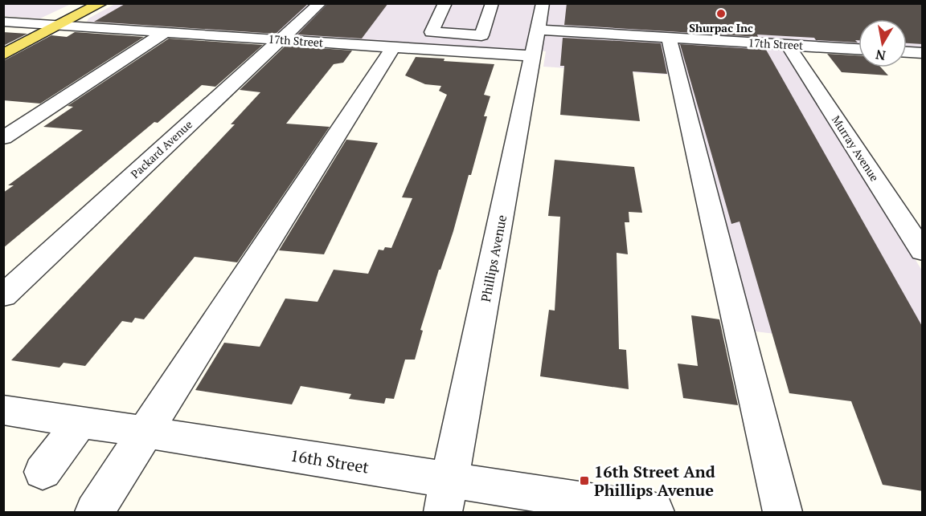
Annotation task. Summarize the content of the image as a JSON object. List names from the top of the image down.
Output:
{
  "streets": {
    "street": [
      "17th Street",
      "Murray Avenue",
      "Packard Avenue",
      "Phillips Avenue",
      "16th Street"
    ]
  },
  "crossings": [
    ["17th Street", "Murray Avenue"],
    ["17th Street", "Packard Avenue"],
    ["17th Street", "Phillips Avenue"],
    ["Phillips Avenue", "16th Street"]
  ],
  "places": {
    "other": ["Shurpac Inc"],
    "transit": ["16th Street And Phillips Avenue"]
  },
  "north": "bottom"
}
